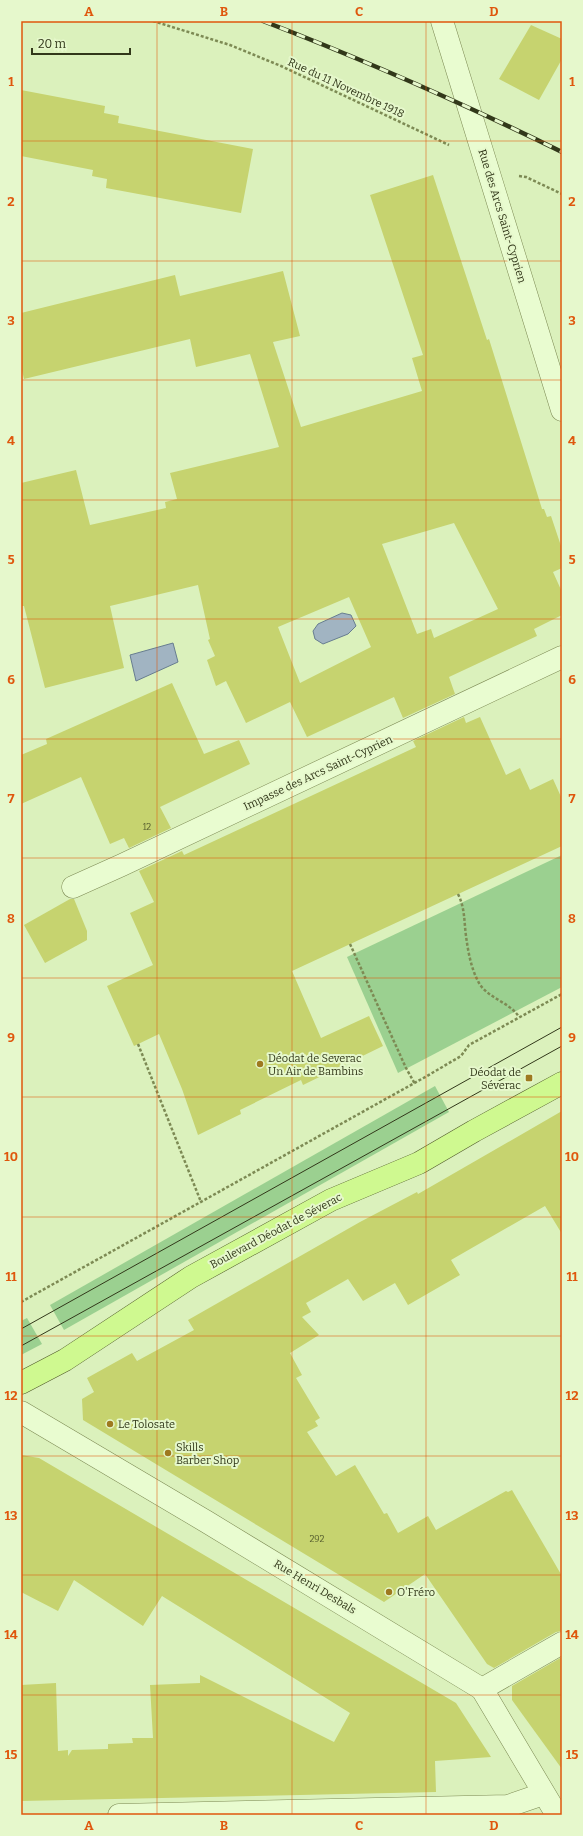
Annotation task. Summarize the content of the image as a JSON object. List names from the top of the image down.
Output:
{
  "streets": {
    "main road": ["Boulevard Déodat de Séverac"],
    "street": ["Rue des Arcs Saint-Cyprien", "Impasse des Arcs Saint-Cyprien", "Rue Henri Desbals"],
    "path": ["Rue du 11 Novembre 1918"]
  },
  "crossings": [
    ["Rue du 11 Novembre 1918", "Rue des Arcs Saint-Cyprien"]
  ],
  "places": {
    "other": [
      "Déodat de Severac Un Air de Bambins",
      "Le Tolosate",
      "Skills Barber Shop",
      "O'Fréro"
    ],
    "transit": ["Déodat de Séverac"]
  },
  "house_numbers": ["12", "292"],
  "scale_bar": "20 m",
  "grid": {
    "columns": [
      "A",
      "B",
      "C",
      "D"
    ],
    "rows": [
      "1",
      "2",
      "3",
      "4",
      "5",
      "6",
      "7",
      "8",
      "9",
      "10",
      "11",
      "12",
      "13",
      "14",
      "15"
    ]
  }
}
